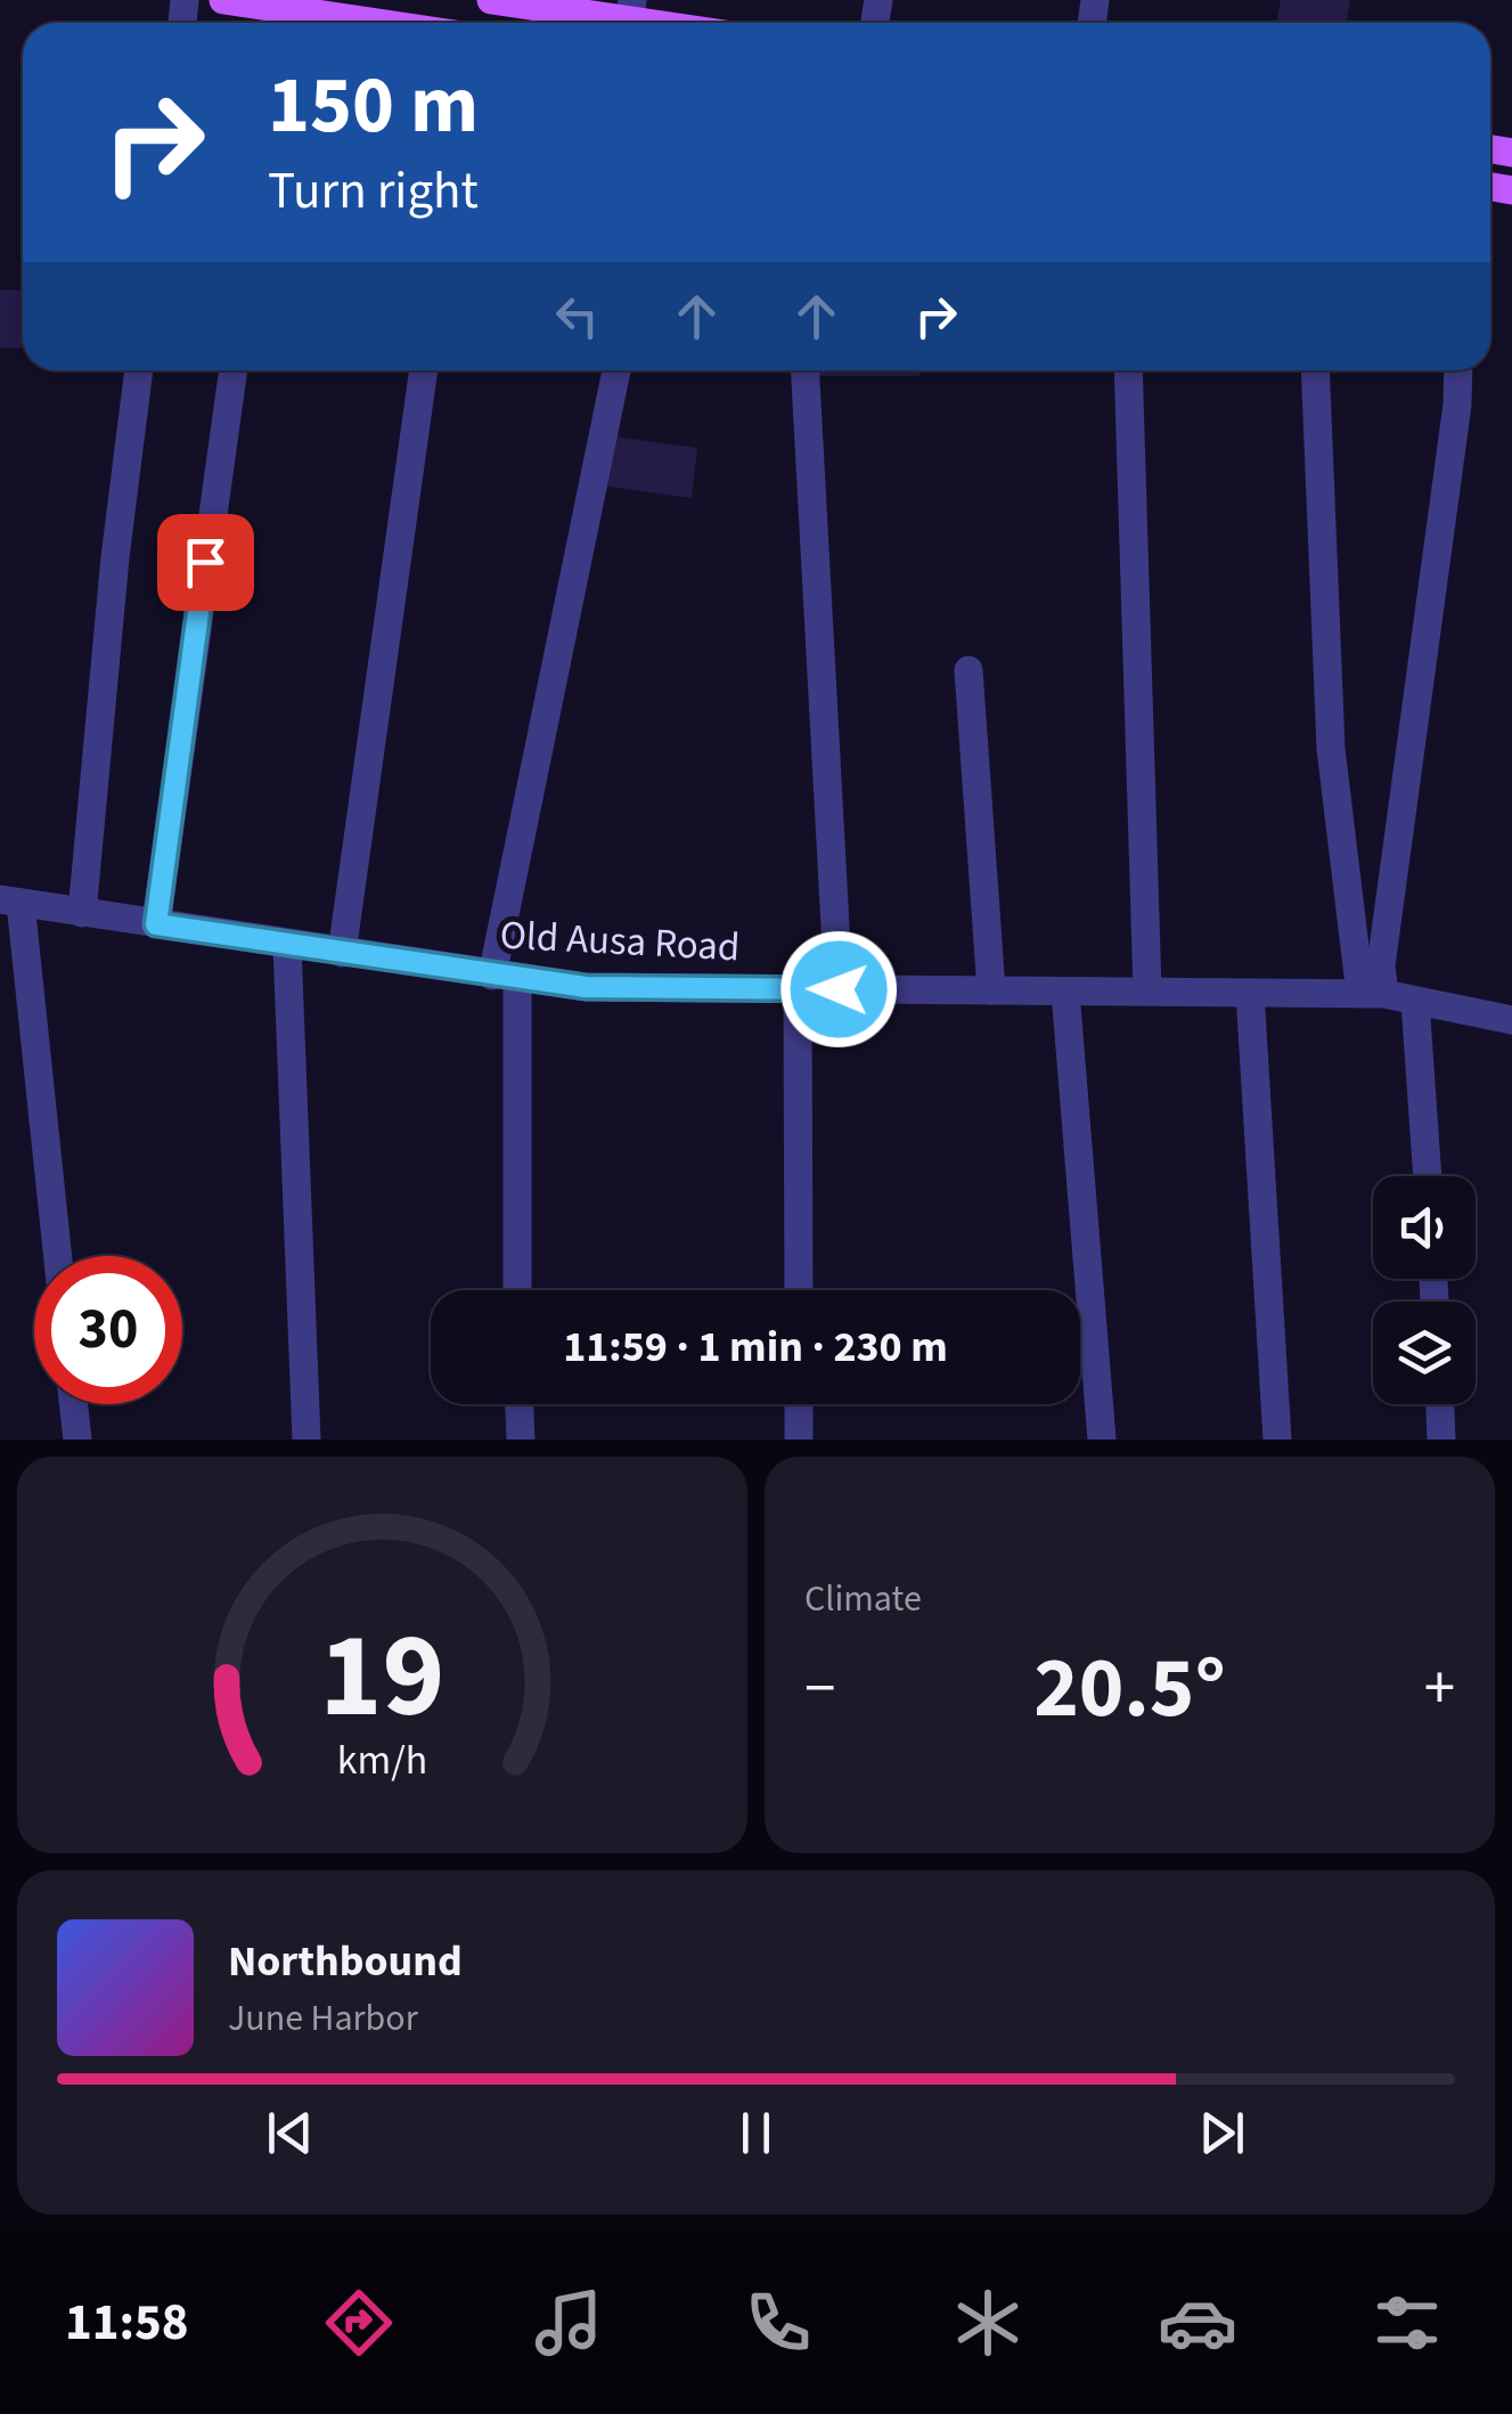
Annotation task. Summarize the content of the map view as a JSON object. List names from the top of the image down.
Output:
{
  "streets": {
    "street": ["Old Ausa Road"]
  },
  "page": {
    "turn": ["150 m", "Turn right"],
    "limit": "30",
    "trip": "11:59 · 1 min · 230 m",
    "tile": "Climate",
    "heat": ["−", "20.5°", "+"],
    "song": ["Northbound", "June Harbor"],
    "tabs": "11:58",
    "gauge": ["19", "km/h"]
  }
}
